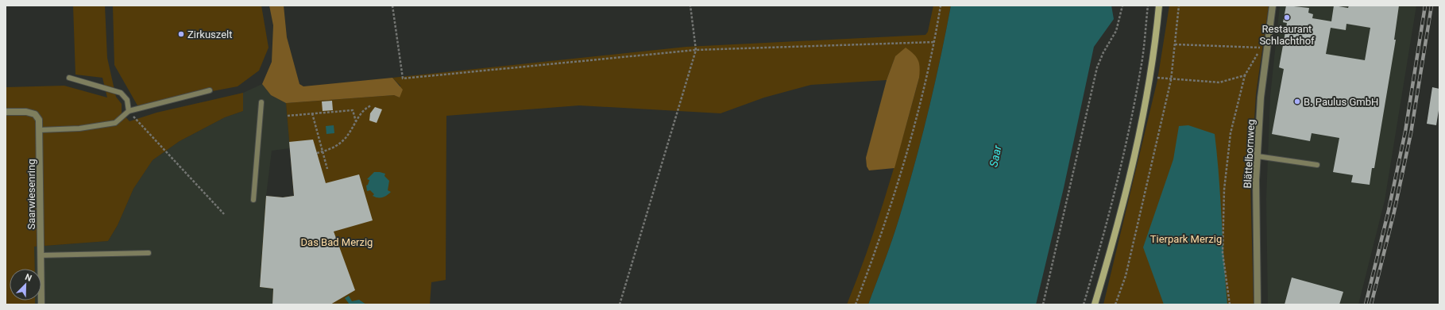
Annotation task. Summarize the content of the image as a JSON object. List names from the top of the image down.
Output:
{
  "streets": {
    "street": ["Blättelbornweg", "Saarwiesenring"]
  },
  "water": ["Saar"],
  "parks": ["Tierpark Merzig", "Das Bad Merzig"],
  "places": ["Restaurant Schlachthof", "Zirkuszelt", "B. Paulus GmbH"],
  "north": "top right"
}
